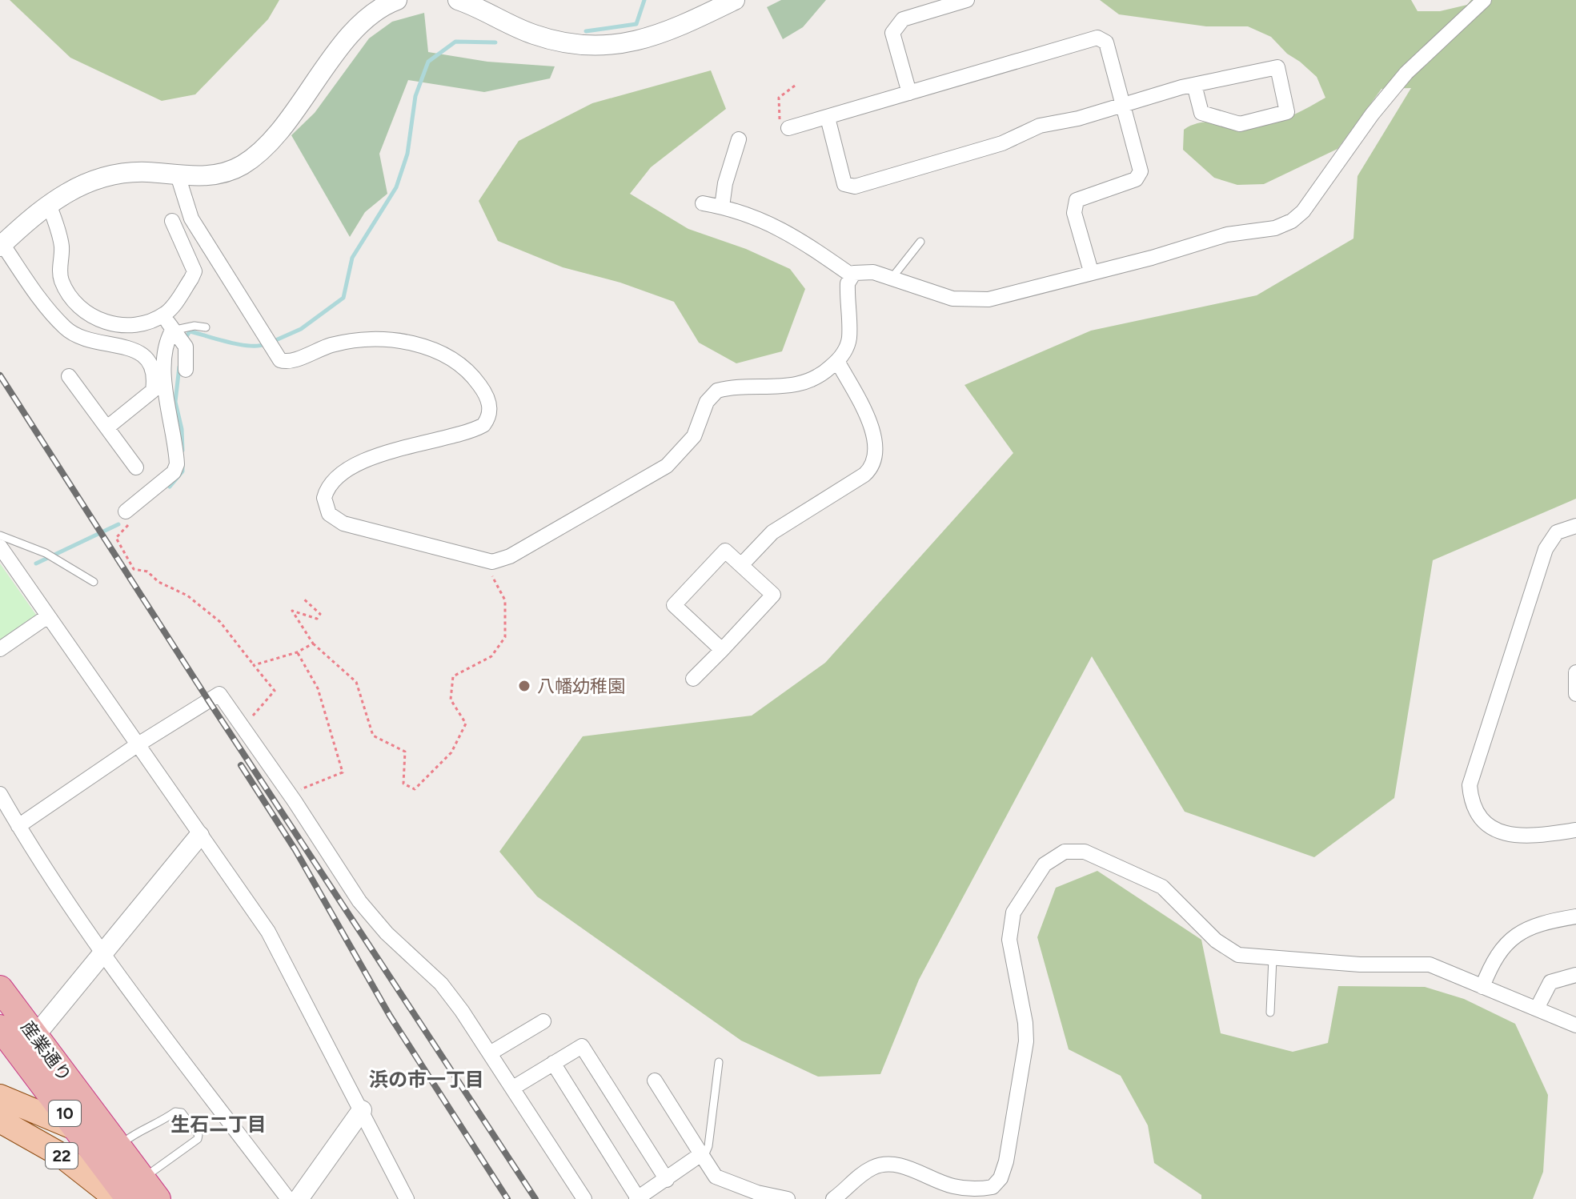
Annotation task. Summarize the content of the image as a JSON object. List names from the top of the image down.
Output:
{
  "streets": {
    "highway": ["産業通り", "10"],
    "main road": ["22"]
  },
  "crossings": [
    ["産業通り", "10"],
    ["産業通り", "22"],
    ["10", "22"]
  ],
  "districts": ["浜の市一丁目", "生石二丁目"],
  "places": ["八幡幼稚園"]
}
